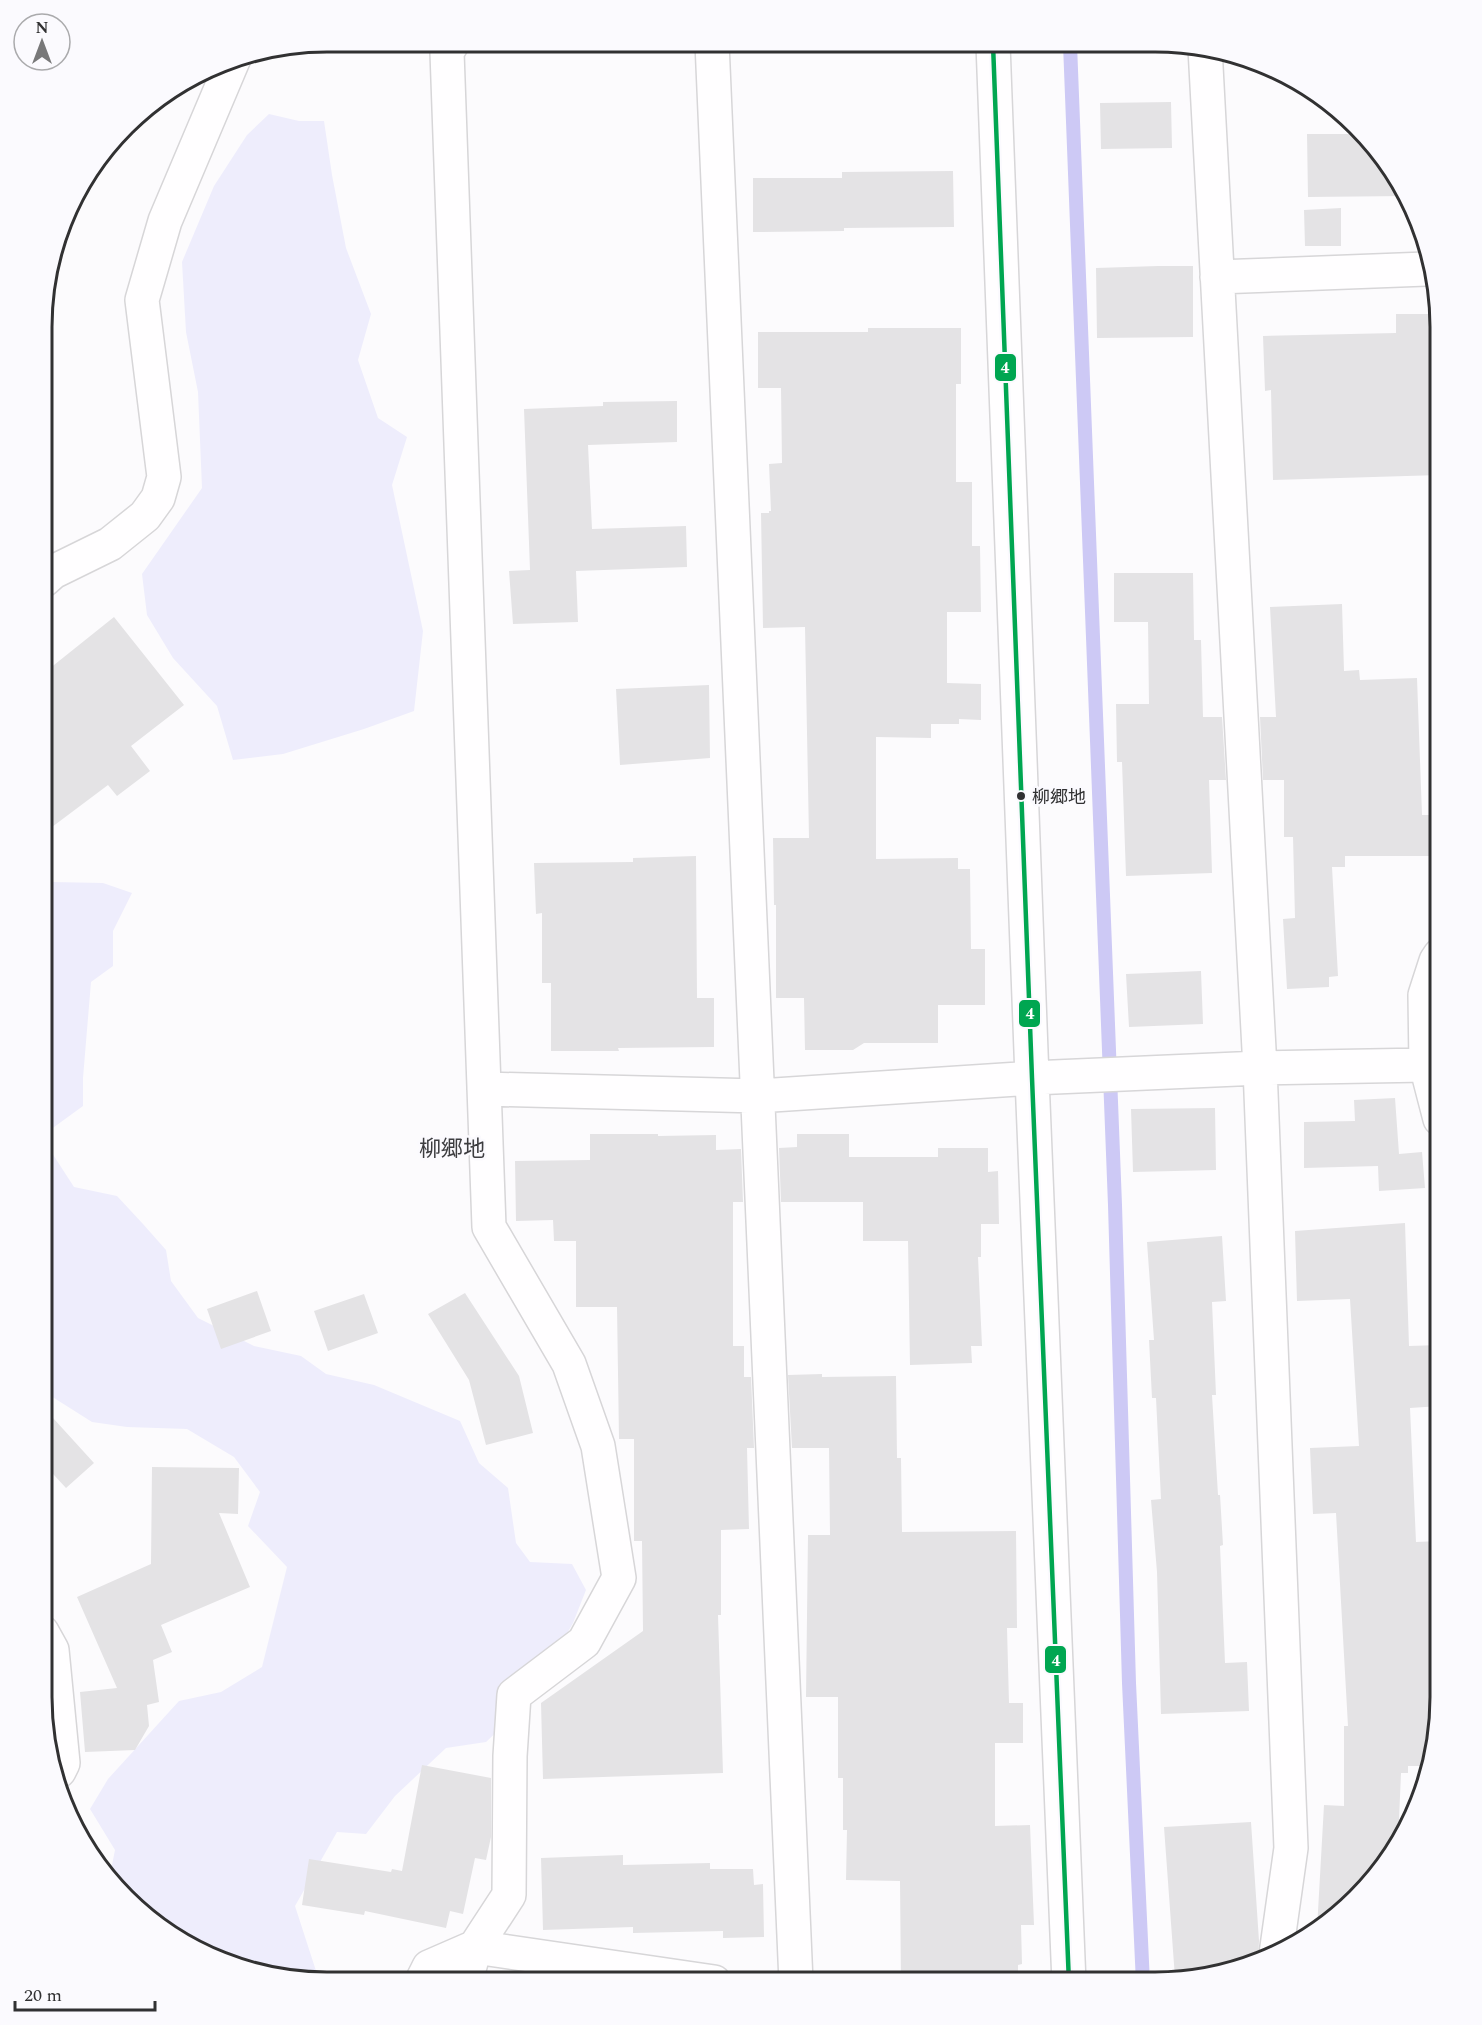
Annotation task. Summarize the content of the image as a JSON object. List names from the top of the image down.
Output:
{
  "districts": ["柳郷地"],
  "places": ["柳郷地"],
  "lines": ["transit line 4"],
  "scale_bar": "20 m",
  "north": "top"
}
